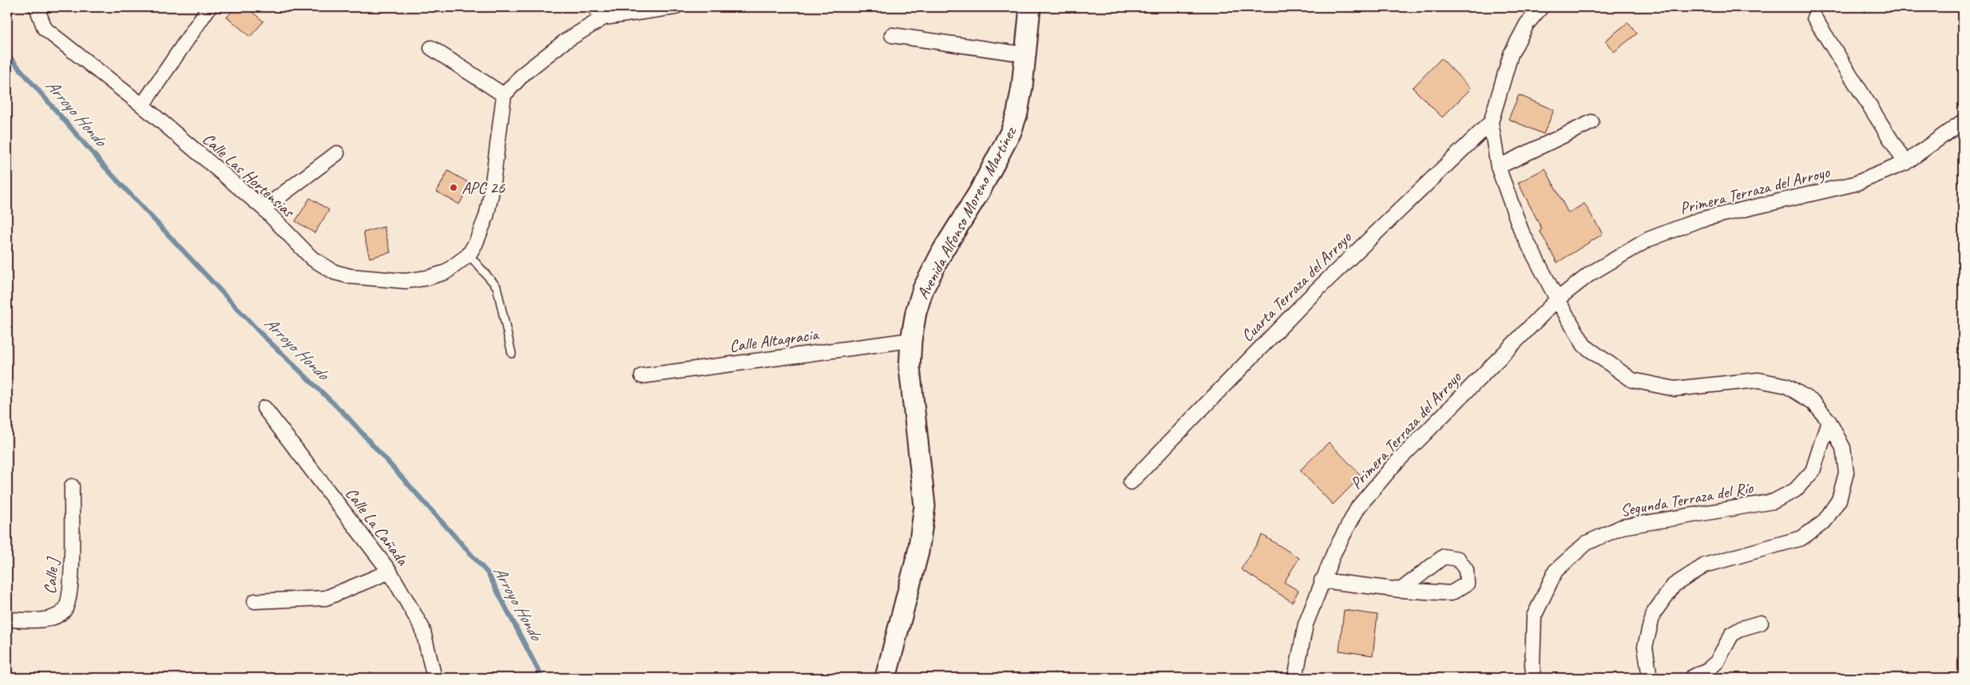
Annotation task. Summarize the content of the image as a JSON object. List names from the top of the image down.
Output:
{
  "streets": {
    "main road": ["Avenida Alfonso Moreno Martínez"],
    "street": [
      "Calle Las Hortensias",
      "Primera Terraza del Arroyo",
      "Cuarta Terraza del Arroyo",
      "Calle Altagracia",
      "Segunda Terraza del Río",
      "Calle La Cañada",
      "Calle J"
    ]
  },
  "crossings": [
    ["Avenida Alfonso Moreno Martínez", "Calle Altagracia"]
  ],
  "water": ["Arroyo Hondo"],
  "places": ["APC 26"]
}
